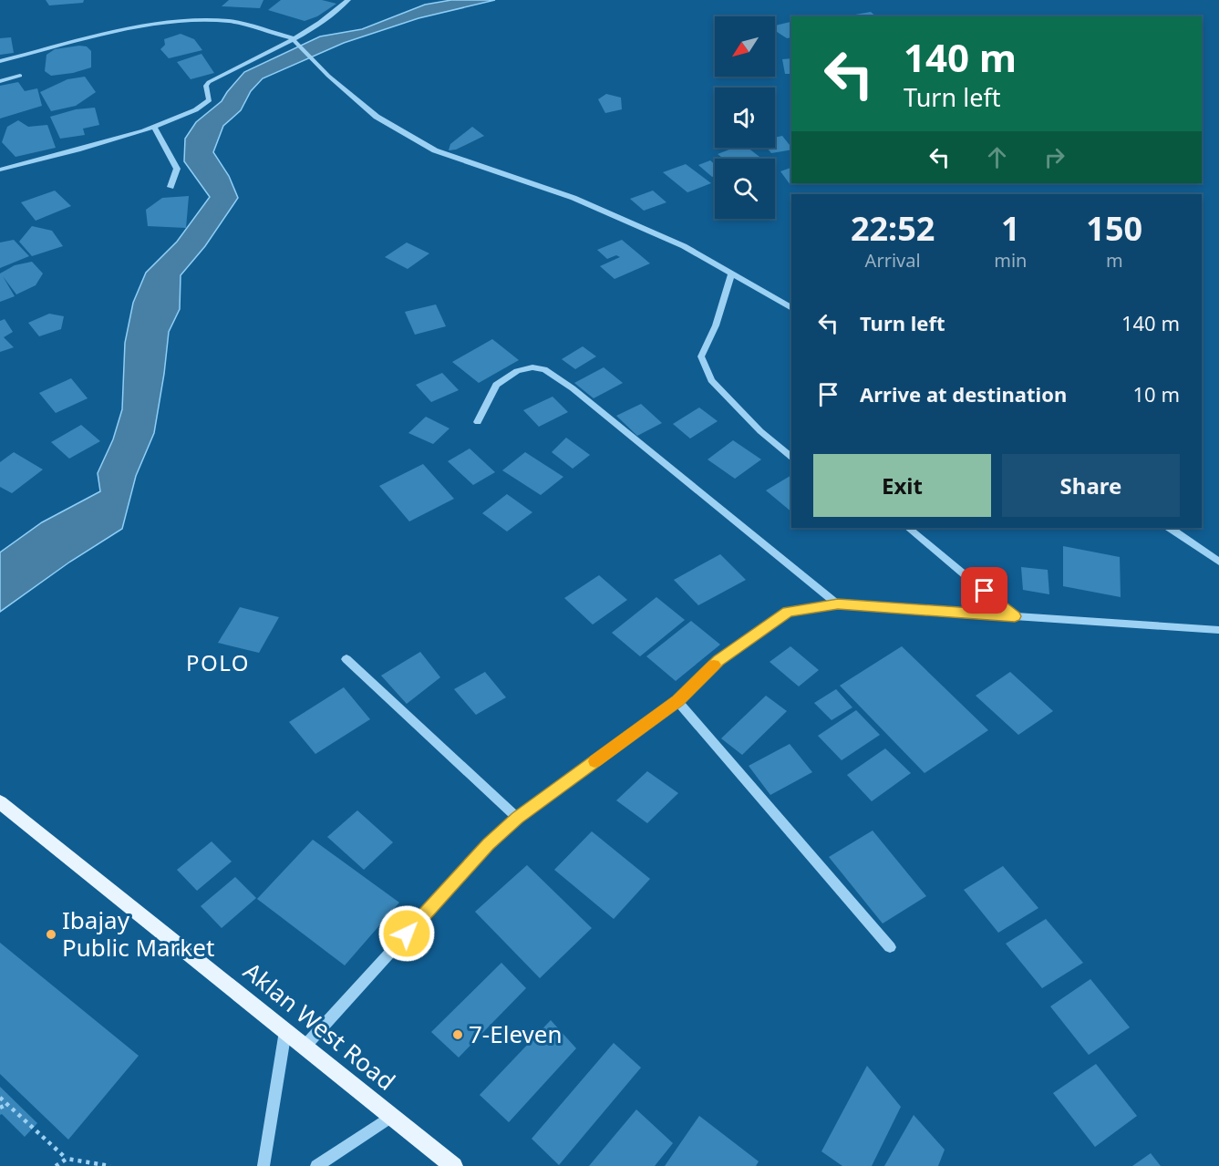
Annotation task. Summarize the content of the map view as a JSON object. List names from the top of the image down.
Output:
{
  "streets": {
    "main road": ["Aklan West Road"]
  },
  "districts": ["POLO"],
  "places": ["Ibajay Public Market", "7-Eleven"],
  "north": "bottom left",
  "page": {
    "turn": ["140 m", "Turn left"],
    "eta": [
      "22:52",
      "Arrival",
      "1",
      "min",
      "150",
      "m"
    ],
    "list": [
      {
        "name": "Turn left",
        "value": "140 m"
      },
      {
        "name": "Arrive at destination",
        "value": "10 m"
      }
    ],
    "buttons": ["Exit", "Share"]
  }
}
